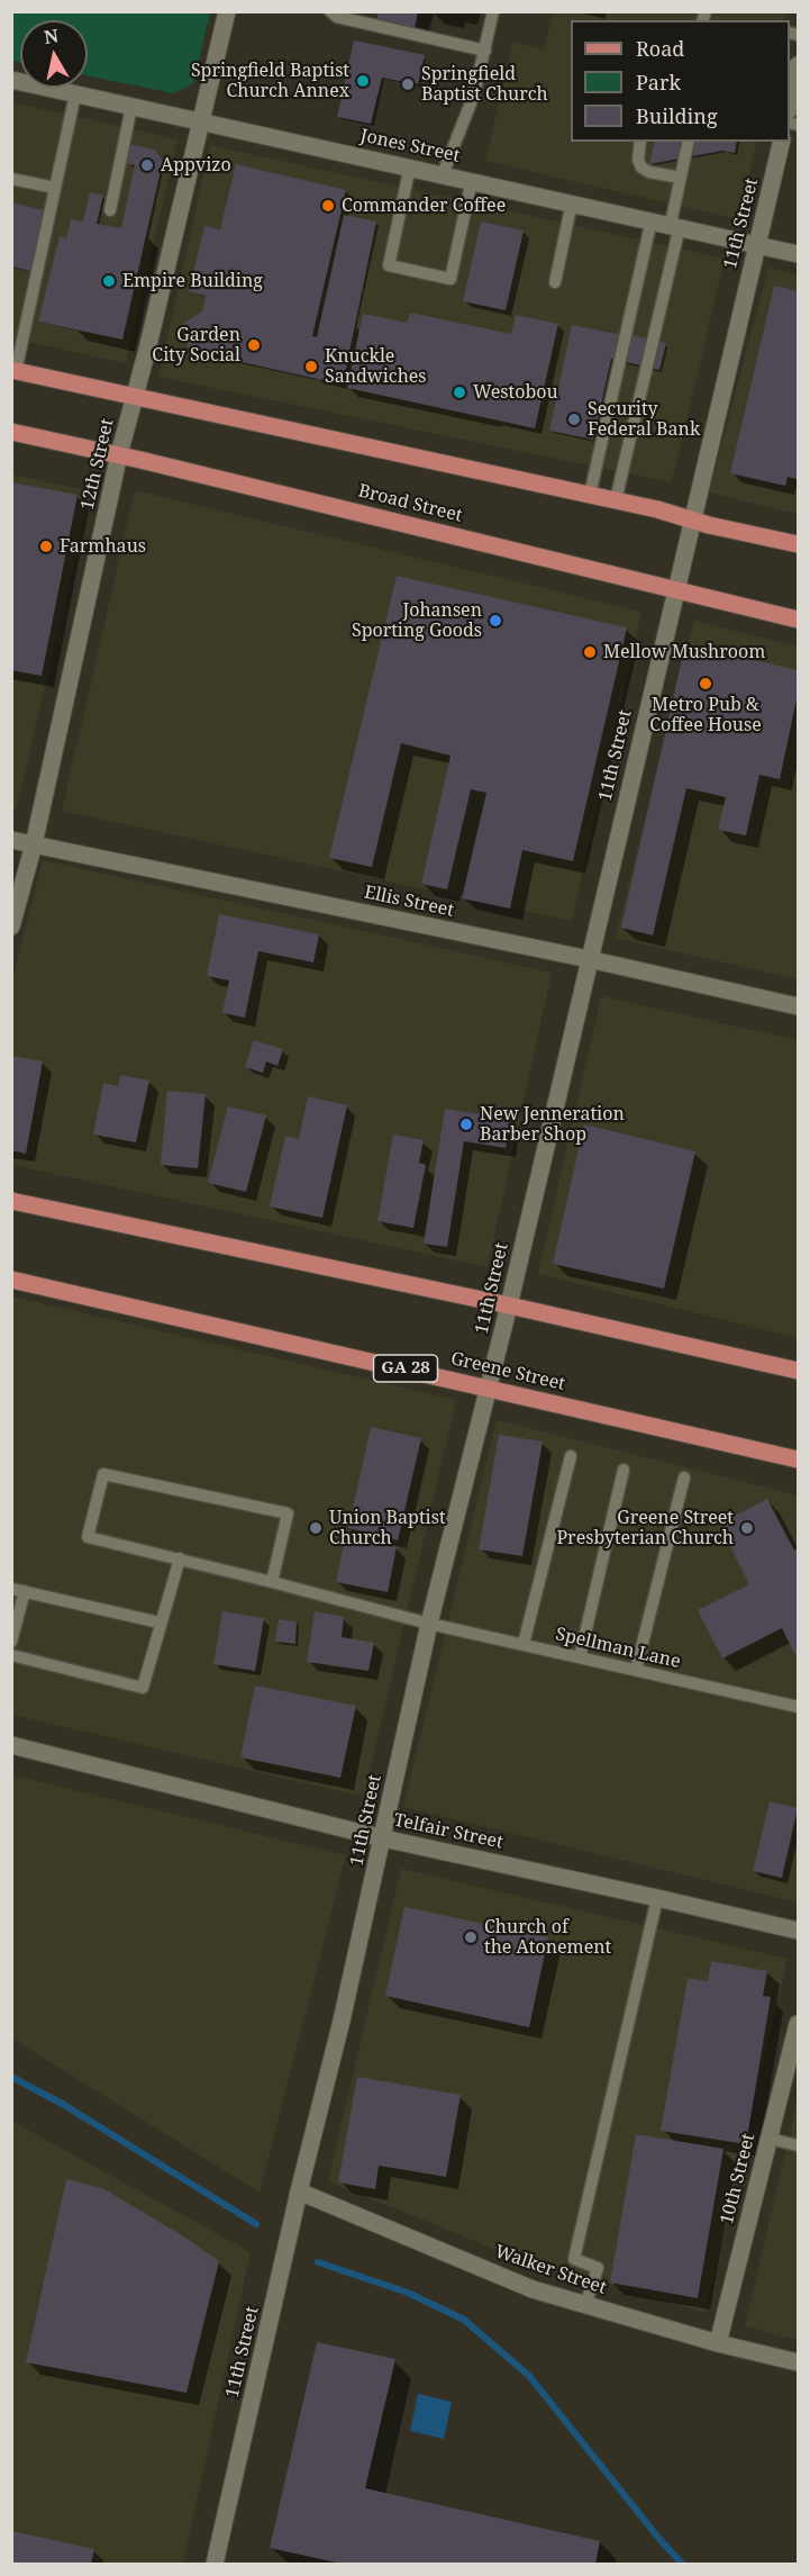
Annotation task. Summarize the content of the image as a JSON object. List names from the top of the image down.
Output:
{
  "streets": {
    "main road": ["Broad Street", "GA 28", "Greene Street"],
    "street": [
      "Jones Street",
      "11th Street",
      "12th Street",
      "Ellis Street",
      "Telfair Street",
      "10th Street",
      "Walker Street"
    ],
    "lane": ["Spellman Lane"]
  },
  "crossings": [
    ["Jones Street", "11th Street"],
    ["Jones Street", "12th Street"],
    ["11th Street", "Broad Street"],
    ["11th Street", "Ellis Street"],
    ["11th Street", "Greene Street"],
    ["11th Street", "Spellman Lane"],
    ["11th Street", "Telfair Street"],
    ["11th Street", "Walker Street"],
    ["12th Street", "Broad Street"],
    ["12th Street", "Ellis Street"],
    ["10th Street", "Walker Street"]
  ],
  "places": [
    "Springfield Baptist Church Annex",
    "Springfield Baptist Church",
    "Appvizo",
    "Commander Coffee",
    "Empire Building",
    "Garden City Social",
    "Knuckle Sandwiches",
    "Westobou",
    "Security Federal Bank",
    "Farmhaus",
    "Johansen Sporting Goods",
    "Mellow Mushroom",
    "Metro Pub & Coffee House",
    "New Jenneration Barber Shop",
    "Union Baptist Church",
    "Greene Street Presbyterian Church",
    "Church of the Atonement"
  ],
  "legend": ["Road", "Park", "Building"],
  "north": "top"
}
